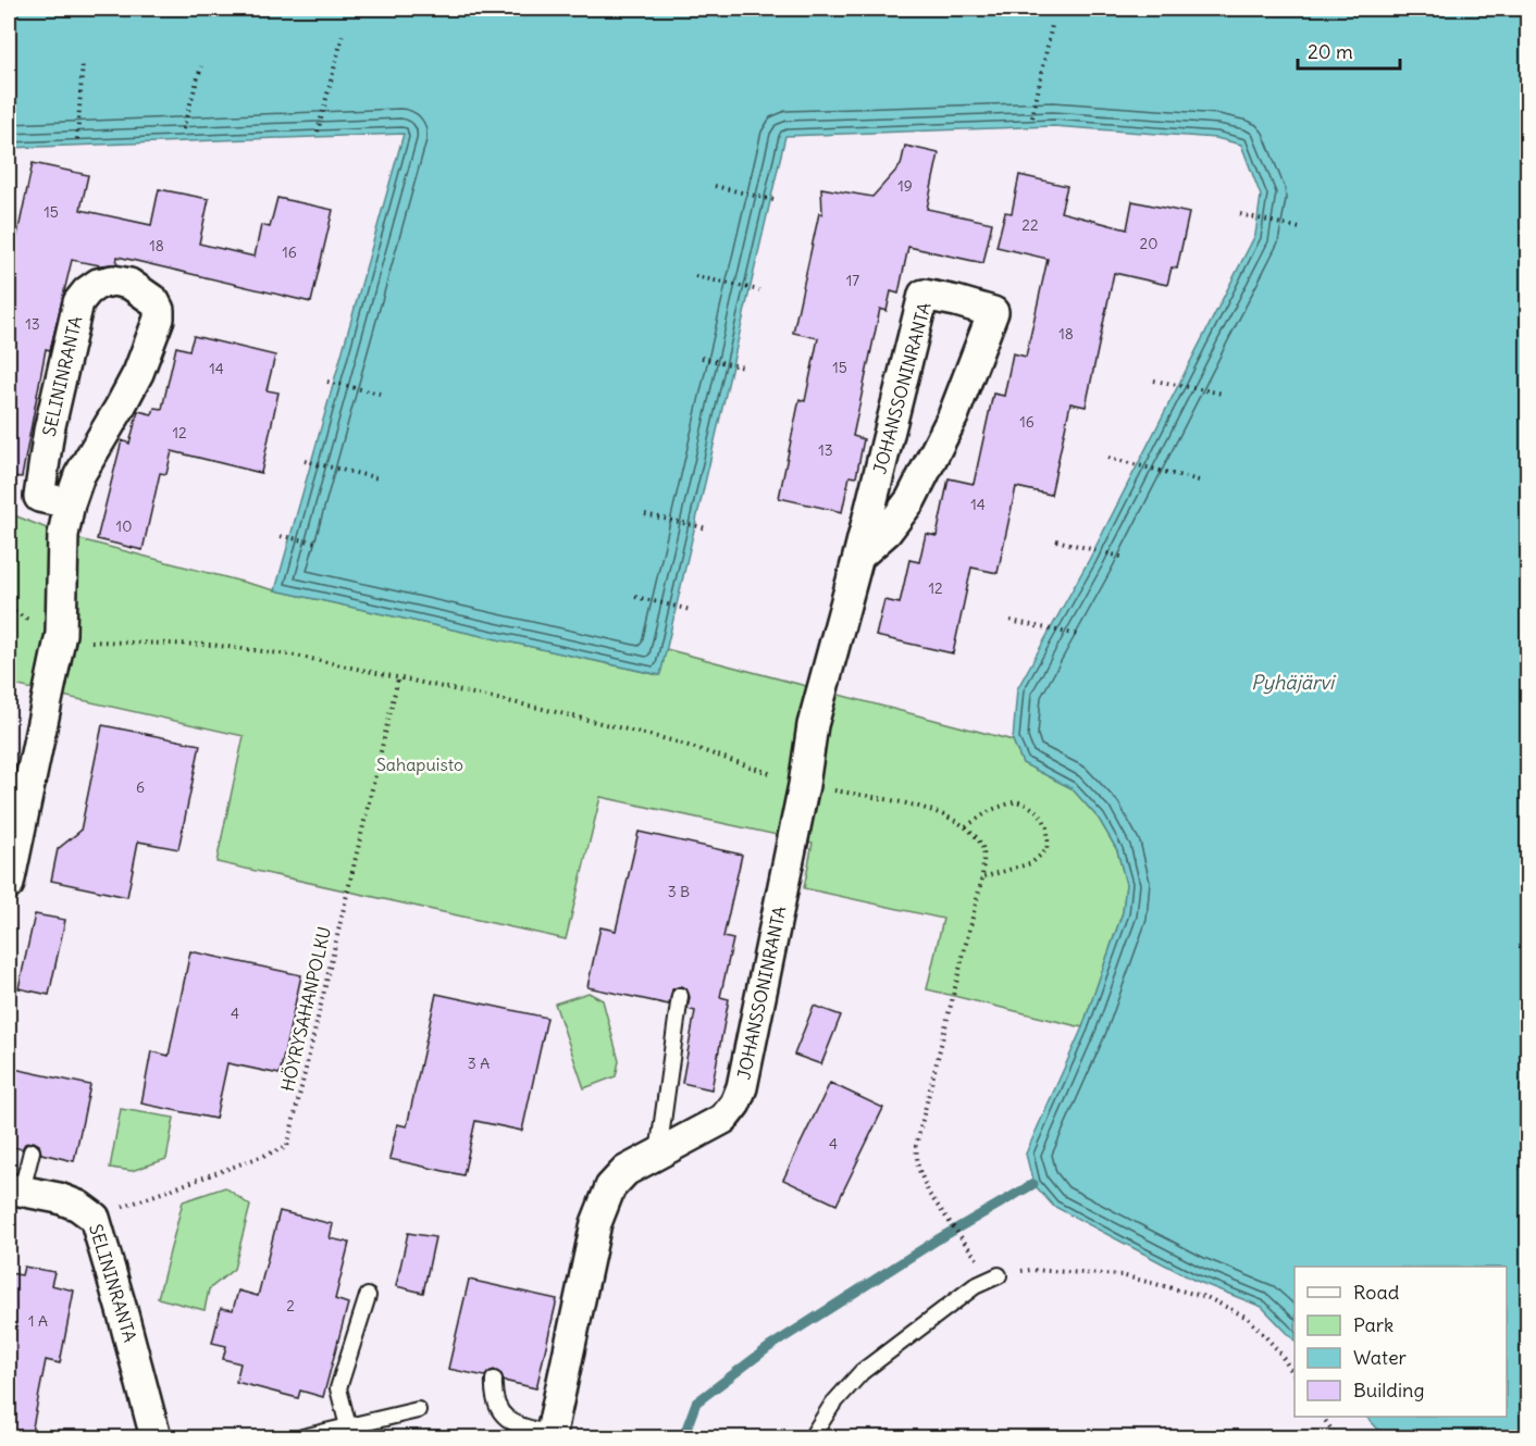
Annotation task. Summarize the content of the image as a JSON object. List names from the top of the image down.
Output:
{
  "streets": {
    "street": ["SELININRANTA", "JOHANSSONINRANTA"],
    "path": ["HÖYRYSAHANPOLKU"]
  },
  "crossings": [
    ["SELININRANTA", "HÖYRYSAHANPOLKU"]
  ],
  "water": ["Pyhäjärvi"],
  "parks": ["Sahapuisto"],
  "house_numbers": [
    "19",
    "15",
    "22",
    "20",
    "18",
    "16",
    "17",
    "13",
    "18",
    "15",
    "14",
    "16",
    "12",
    "13",
    "14",
    "10",
    "12",
    "6",
    "3 B",
    "4",
    "3 A",
    "4",
    "2",
    "1 A"
  ],
  "legend": [
    "Road",
    "Park",
    "Water",
    "Building"
  ],
  "scale_bar": "20 m"
}
